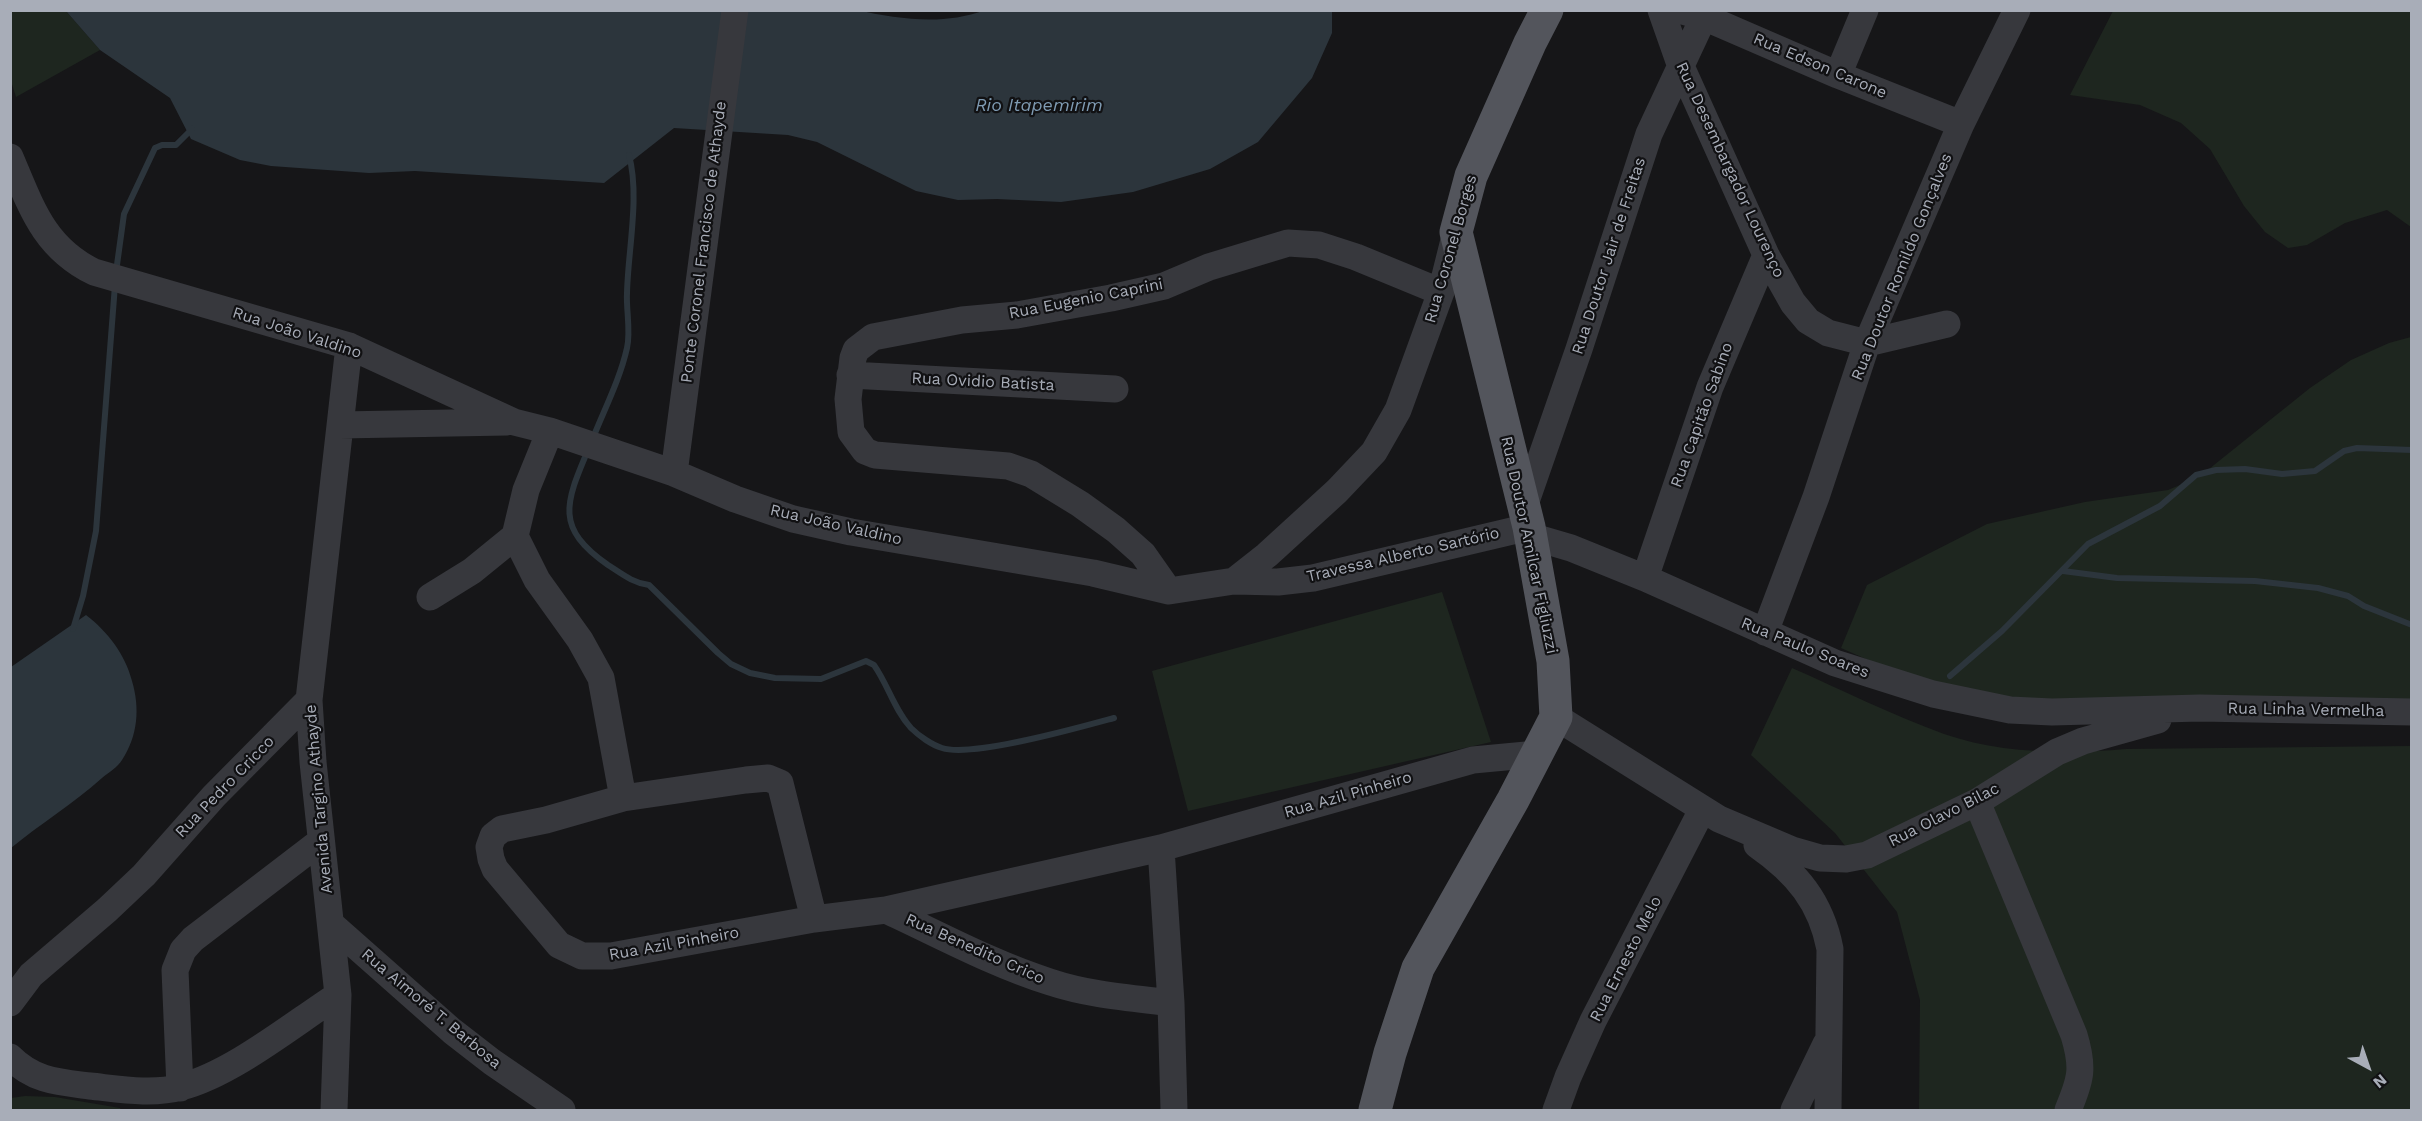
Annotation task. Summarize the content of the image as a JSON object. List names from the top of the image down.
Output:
{
  "streets": {
    "main road": ["Rua Coronel Borges", "Rua Doutor Amilcar Figliuzzi"],
    "street": [
      "Rua Edson Carone",
      "Rua Desembargador Lourenço",
      "Ponte Coronel Francisco de Athayde",
      "Rua Doutor Jair de Freitas",
      "Rua Doutor Romildo Gonçalves",
      "Rua Eugenio Caprini",
      "Rua João Valdino",
      "Rua Ovidio Batista",
      "Rua Capitão Sabino",
      "Travessa Alberto Sartório",
      "Rua Paulo Soares",
      "Rua Linha Vermelha",
      "Rua Pedro Cricco",
      "Rua Azil Pinheiro",
      "Avenida Targino Athayde",
      "Rua Olavo Bilac",
      "Rua Benedito Crico",
      "Rua Ernesto Melo",
      "Rua Aimoré T. Barbosa"
    ]
  },
  "crossings": [
    ["Rua Edson Carone", "Rua Doutor Jair de Freitas"],
    ["Rua Edson Carone", "Rua Doutor Romildo Gonçalves"],
    ["Rua Desembargador Lourenço", "Rua Doutor Jair de Freitas"],
    ["Rua Desembargador Lourenço", "Rua Doutor Romildo Gonçalves"],
    ["Rua Desembargador Lourenço", "Rua Capitão Sabino"],
    ["Ponte Coronel Francisco de Athayde", "Rua João Valdino"],
    ["Rua Coronel Borges", "Rua Eugenio Caprini"],
    ["Rua Coronel Borges", "Rua João Valdino"],
    ["Rua Coronel Borges", "Rua Doutor Amilcar Figliuzzi"],
    ["Rua Coronel Borges", "Travessa Alberto Sartório"],
    ["Rua Doutor Jair de Freitas", "Rua Doutor Amilcar Figliuzzi"],
    ["Rua Doutor Jair de Freitas", "Travessa Alberto Sartório"],
    ["Rua Doutor Jair de Freitas", "Rua Paulo Soares"],
    ["Rua Doutor Romildo Gonçalves", "Rua Paulo Soares"],
    ["Rua Eugenio Caprini", "Rua João Valdino"],
    ["Rua Eugenio Caprini", "Rua Ovidio Batista"],
    ["Rua João Valdino", "Avenida Targino Athayde"],
    ["Rua Capitão Sabino", "Rua Paulo Soares"],
    ["Rua Doutor Amilcar Figliuzzi", "Travessa Alberto Sartório"],
    ["Rua Doutor Amilcar Figliuzzi", "Rua Paulo Soares"],
    ["Rua Doutor Amilcar Figliuzzi", "Rua Olavo Bilac"],
    ["Travessa Alberto Sartório", "Rua Paulo Soares"],
    ["Rua Paulo Soares", "Rua Linha Vermelha"],
    ["Rua Paulo Soares", "Rua Olavo Bilac"],
    ["Rua Linha Vermelha", "Rua Olavo Bilac"],
    ["Rua Pedro Cricco", "Avenida Targino Athayde"],
    ["Rua Azil Pinheiro", "Rua Benedito Crico"],
    ["Avenida Targino Athayde", "Rua Aimoré T. Barbosa"],
    ["Rua Olavo Bilac", "Rua Ernesto Melo"]
  ],
  "water": ["Rio Itapemirim"],
  "north": "bottom right"
}
